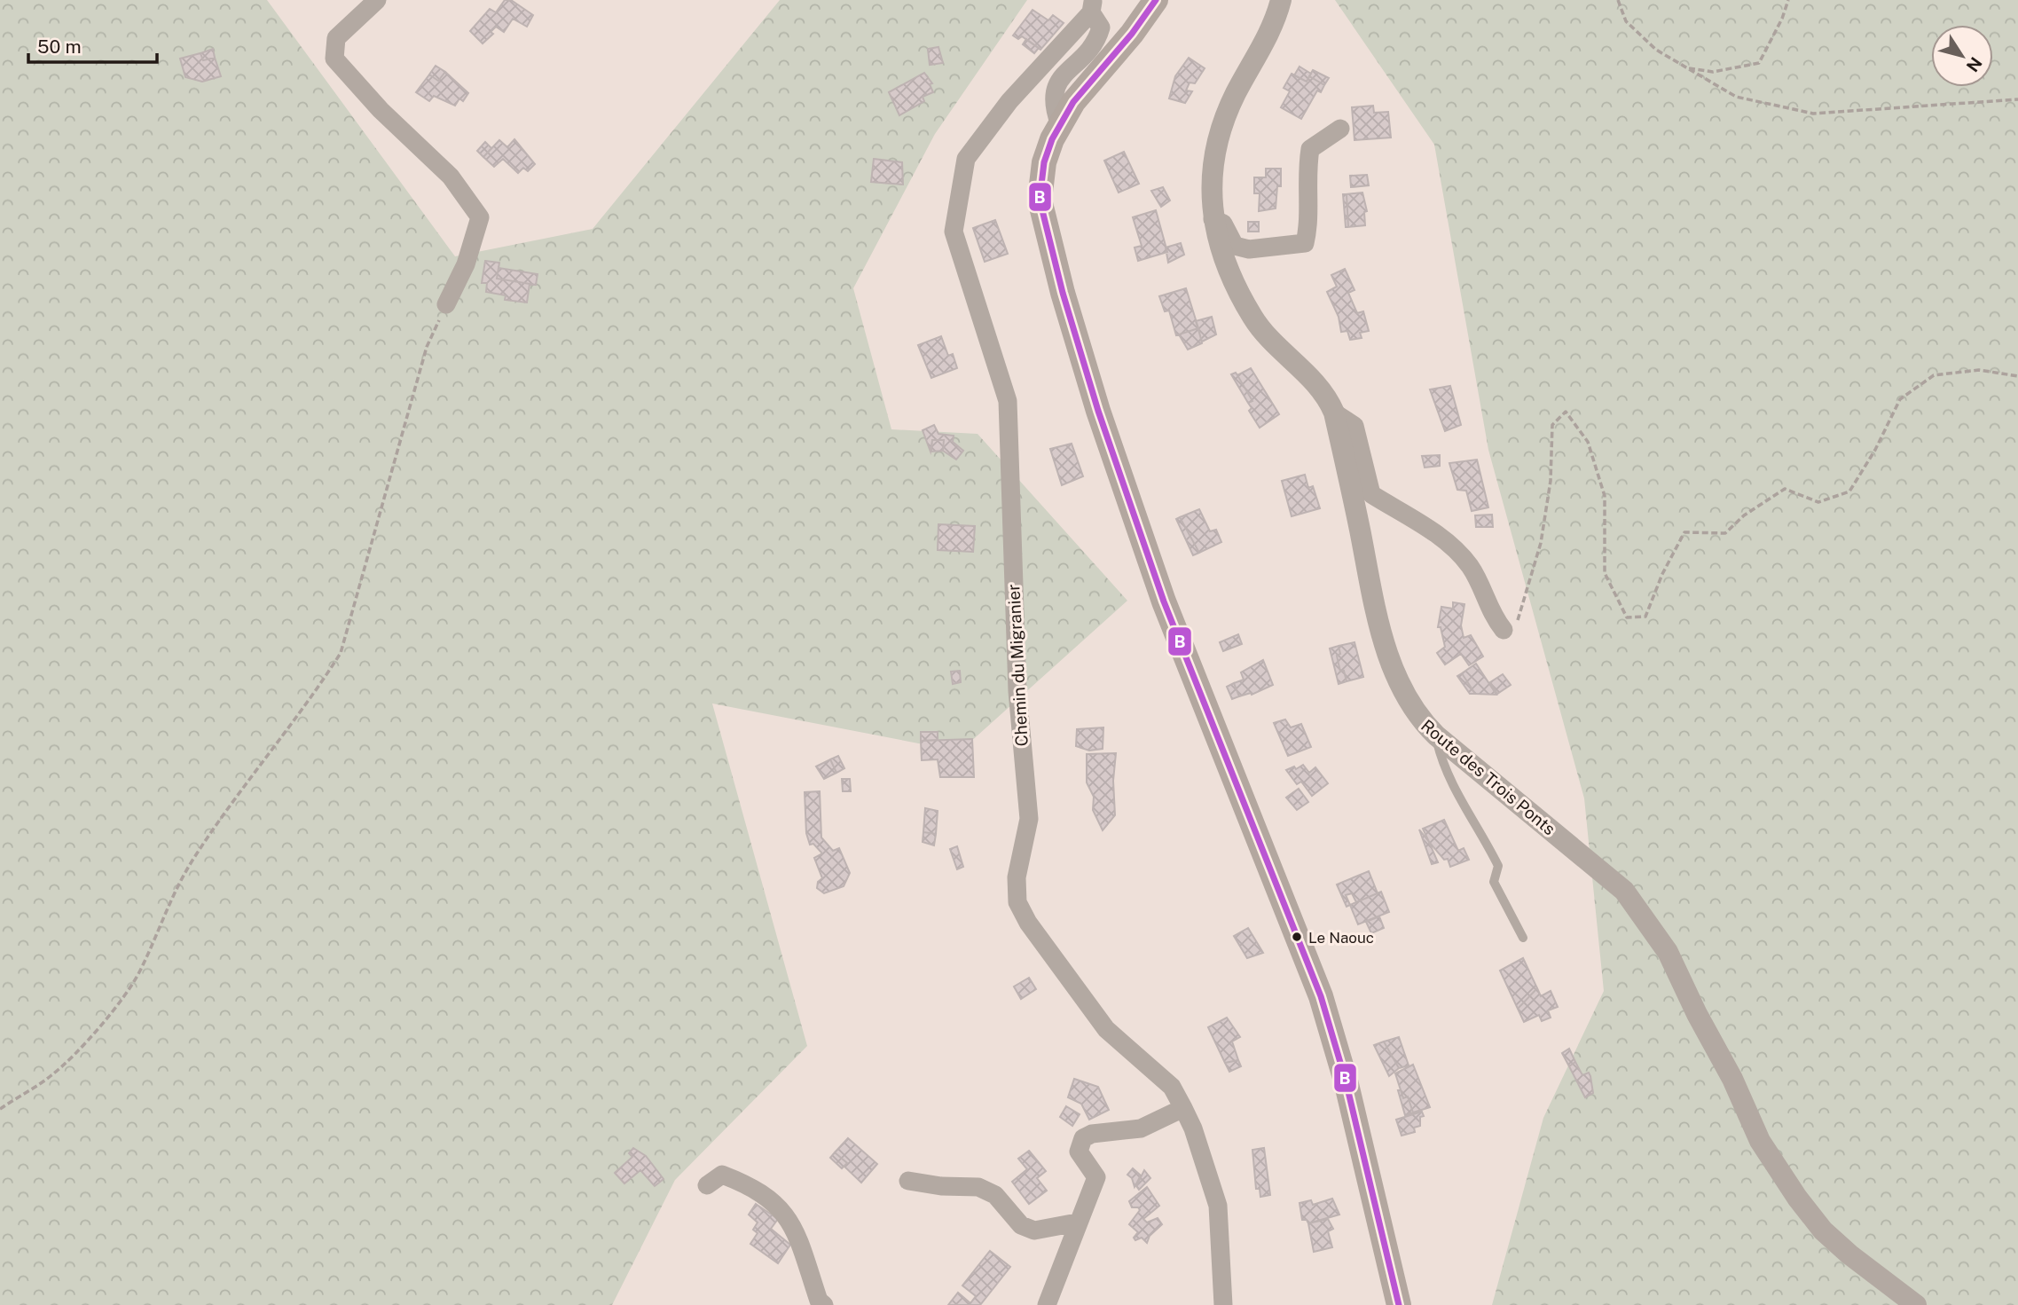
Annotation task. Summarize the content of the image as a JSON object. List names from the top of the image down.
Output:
{
  "streets": {
    "street": ["Chemin du Migranier", "Route des Trois Ponts"]
  },
  "places": ["Le Naouc"],
  "lines": ["transit line B"],
  "scale_bar": "50 m",
  "north": "bottom right"
}
